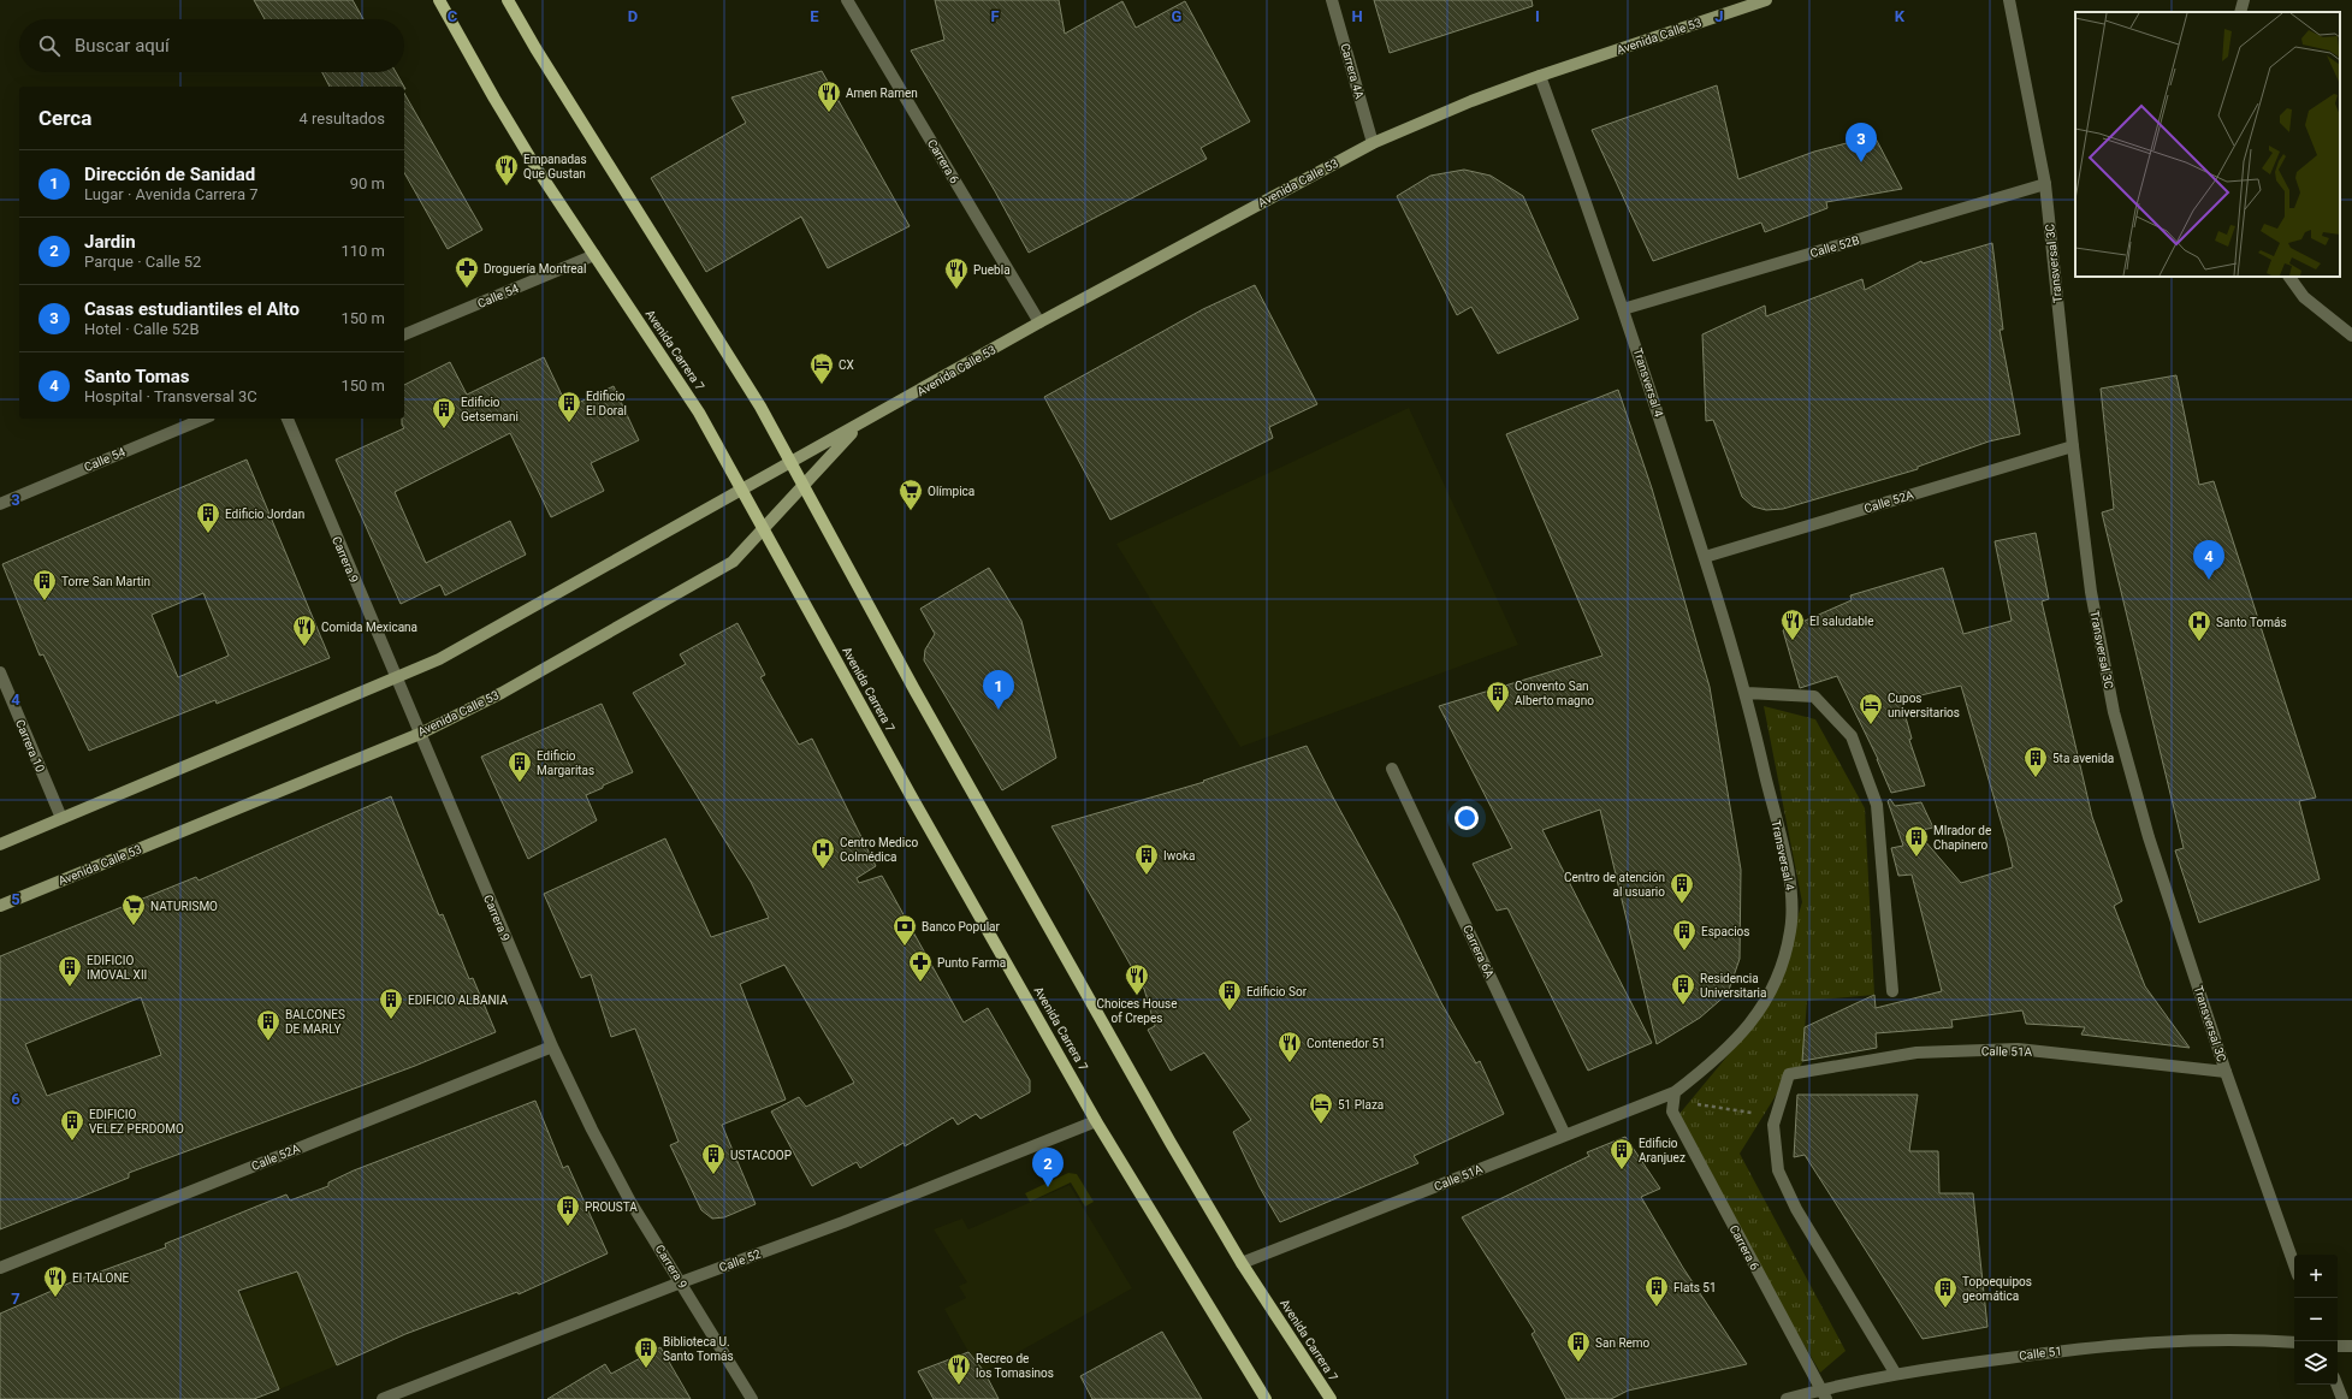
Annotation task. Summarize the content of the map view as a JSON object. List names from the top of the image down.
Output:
{
  "streets": {
    "main road": ["Avenida Calle 53", "Avenida Carrera 7"],
    "street": [
      "Carrera 4A",
      "Carrera 6",
      "Calle 52B",
      "Transversal 3C",
      "Calle 54",
      "Transversal 4",
      "Calle 52A",
      "Carrera 9",
      "Carrera 10",
      "Carrera 6A",
      "Calle 51A",
      "Calle 52",
      "Calle 51"
    ]
  },
  "crossings": [
    ["Avenida Calle 53", "Carrera 4A"],
    ["Avenida Calle 53", "Carrera 6"],
    ["Avenida Calle 53", "Avenida Carrera 7"],
    ["Avenida Calle 53", "Transversal 4"],
    ["Avenida Calle 53", "Carrera 9"],
    ["Avenida Calle 53", "Carrera 10"],
    ["Carrera 6", "Transversal 4"],
    ["Carrera 6", "Calle 51A"],
    ["Carrera 6", "Calle 51"],
    ["Calle 52B", "Transversal 3C"],
    ["Calle 52B", "Transversal 4"],
    ["Transversal 3C", "Calle 52A"],
    ["Transversal 3C", "Calle 51A"],
    ["Calle 54", "Avenida Carrera 7"],
    ["Avenida Carrera 7", "Calle 51A"],
    ["Avenida Carrera 7", "Calle 52"],
    ["Transversal 4", "Calle 52A"],
    ["Transversal 4", "Calle 51A"],
    ["Calle 52A", "Carrera 9"],
    ["Carrera 9", "Calle 52"],
    ["Carrera 6A", "Calle 51A"]
  ],
  "places": {
    "restaurant": [
      "Amen Ramen",
      "Empanadas Que Gustan",
      "Puebla",
      "El saludable",
      "Comida Mexicana",
      "Choices House of Crepes",
      "Contenedor 51",
      "El TALONE",
      "Recreo de los Tomasinos"
    ],
    "pharmacy": ["Droguería Montreal", "Punto Farma"],
    "hotel": ["CX", "Cupos universitarios", "51 Plaza"],
    "building": [
      "Edificio El Doral",
      "Edificio Getsemani",
      "Edificio Jordan",
      "Torre San Martin",
      "Convento San Alberto magno",
      "5ta avenida",
      "Edificio Margaritas",
      "MIrador de Chapinero",
      "Iwoka",
      "Centro de atención al usuario",
      "Espacios",
      "EDIFICIO IMOVAL XII",
      "Residencia Universitaria",
      "Edificio Sor",
      "EDIFICIO ALBANIA",
      "BALCONES DE MARLY",
      "EDIFICIO VELEZ PERDOMO",
      "Edificio Aranjuez",
      "USTACOOP",
      "PROUSTA",
      "Flats 51",
      "Topoequipos geomática",
      "San Remo",
      "Biblioteca U. Santo Tomás"
    ],
    "supermarket": ["Olímpica", "NATURISMO"],
    "hospital": ["Santo Tomás", "Centro Medico Colmédica"],
    "bank": ["Banco Popular"]
  },
  "page": {
    "search": "Buscar aquí",
    "heading": ["Cerca", "4 resultados"],
    "pins": [
      "3",
      "4",
      "1",
      "2"
    ],
    "list": [
      {
        "mark": "1",
        "name": "Dirección de Sanidad",
        "note": "Lugar · Avenida Carrera 7",
        "value": "90 m"
      },
      {
        "mark": "2",
        "name": "Jardin",
        "note": "Parque · Calle 52",
        "value": "110 m"
      },
      {
        "mark": "3",
        "name": "Casas estudiantiles el Alto",
        "note": "Hotel · Calle 52B",
        "value": "150 m"
      },
      {
        "mark": "4",
        "name": "Santo Tomas",
        "note": "Hospital · Transversal 3C",
        "value": "150 m"
      }
    ],
    "map_buttons": ["+", "−"]
  },
  "grid": {
    "columns": [
      "C",
      "D",
      "E",
      "F",
      "G",
      "H",
      "I",
      "J",
      "K"
    ],
    "rows": [
      "3",
      "4",
      "5",
      "6",
      "7"
    ]
  }
}
